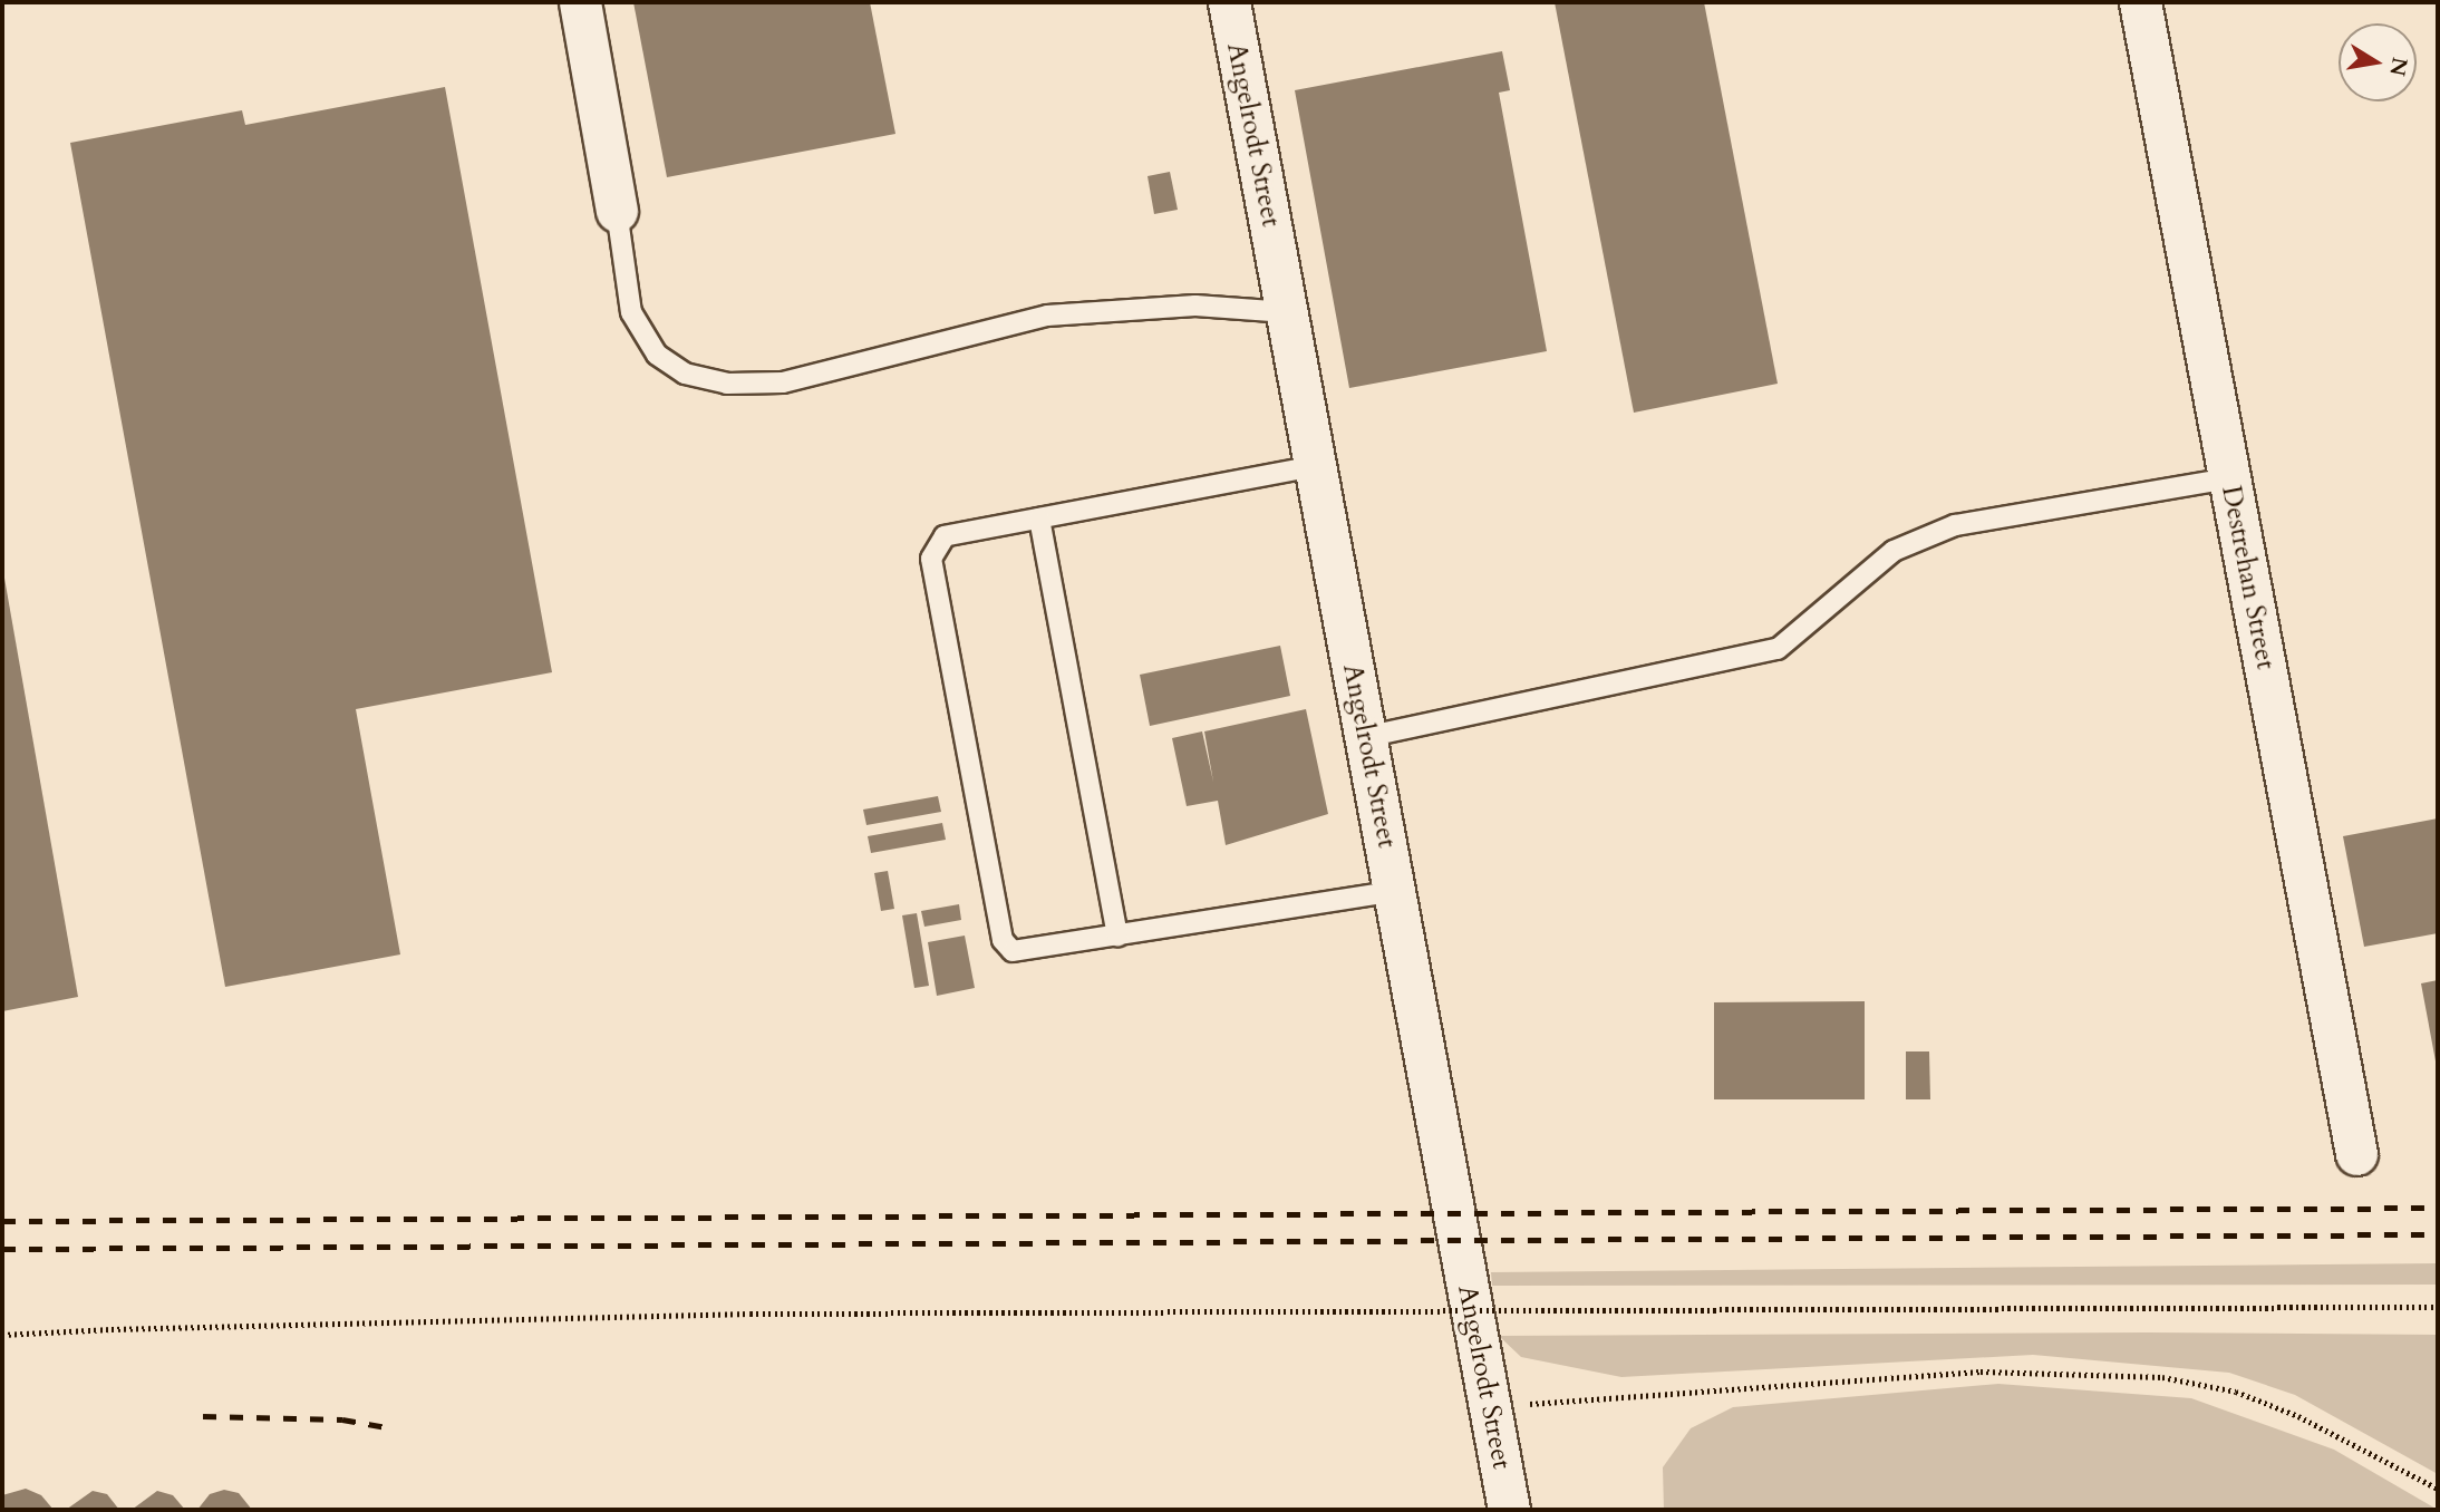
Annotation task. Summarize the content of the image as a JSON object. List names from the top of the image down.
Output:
{
  "streets": {
    "street": ["Angelrodt Street", "Destrehan Street"]
  },
  "north": "right"
}
